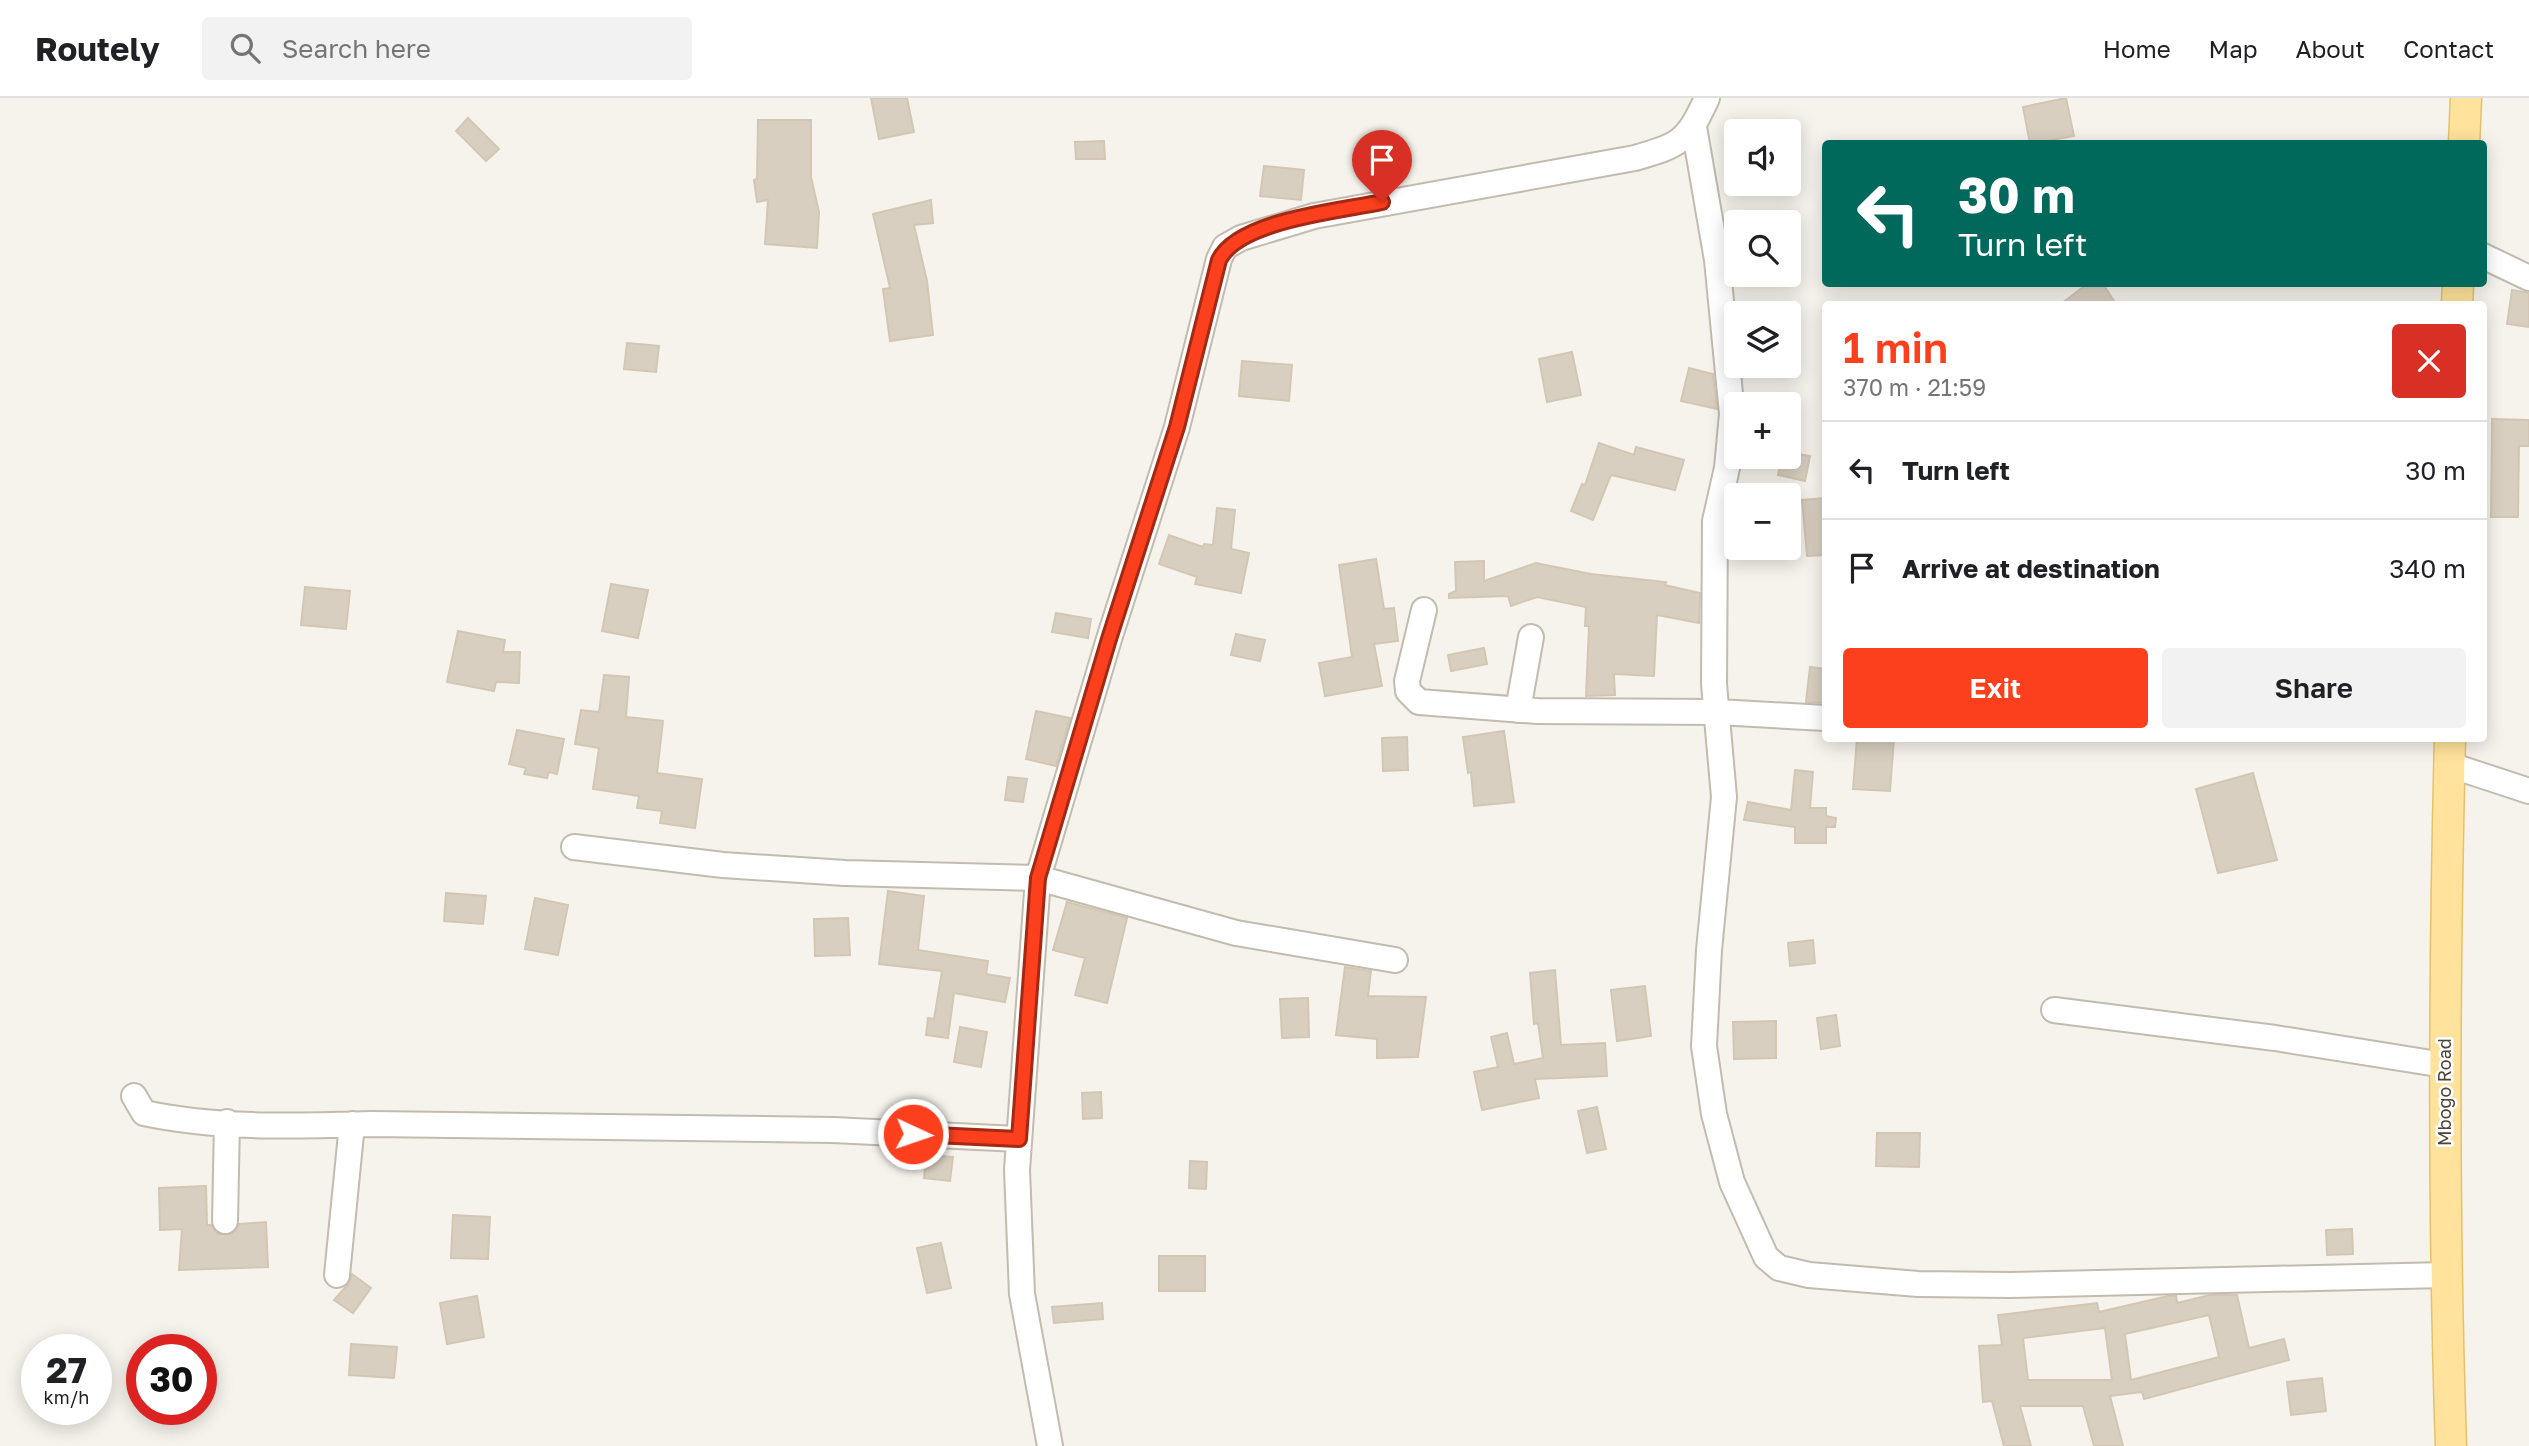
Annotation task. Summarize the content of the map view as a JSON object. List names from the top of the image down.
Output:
{
  "streets": {
    "main road": ["Mbogo Road"]
  },
  "page": {
    "header": "Routely",
    "search": "Search here",
    "nav": [
      "Home",
      "Map",
      "About",
      "Contact"
    ],
    "map_buttons": ["+", "−"],
    "turn": ["30 m", "Turn left"],
    "heading": ["1 min", "370 m · 21:59"],
    "list": [
      {
        "name": "Turn left",
        "value": "30 m"
      },
      {
        "name": "Arrive at destination",
        "value": "340 m"
      }
    ],
    "buttons": ["Exit", "Share"],
    "speed": "27 km/h",
    "limit": "30"
  }
}
